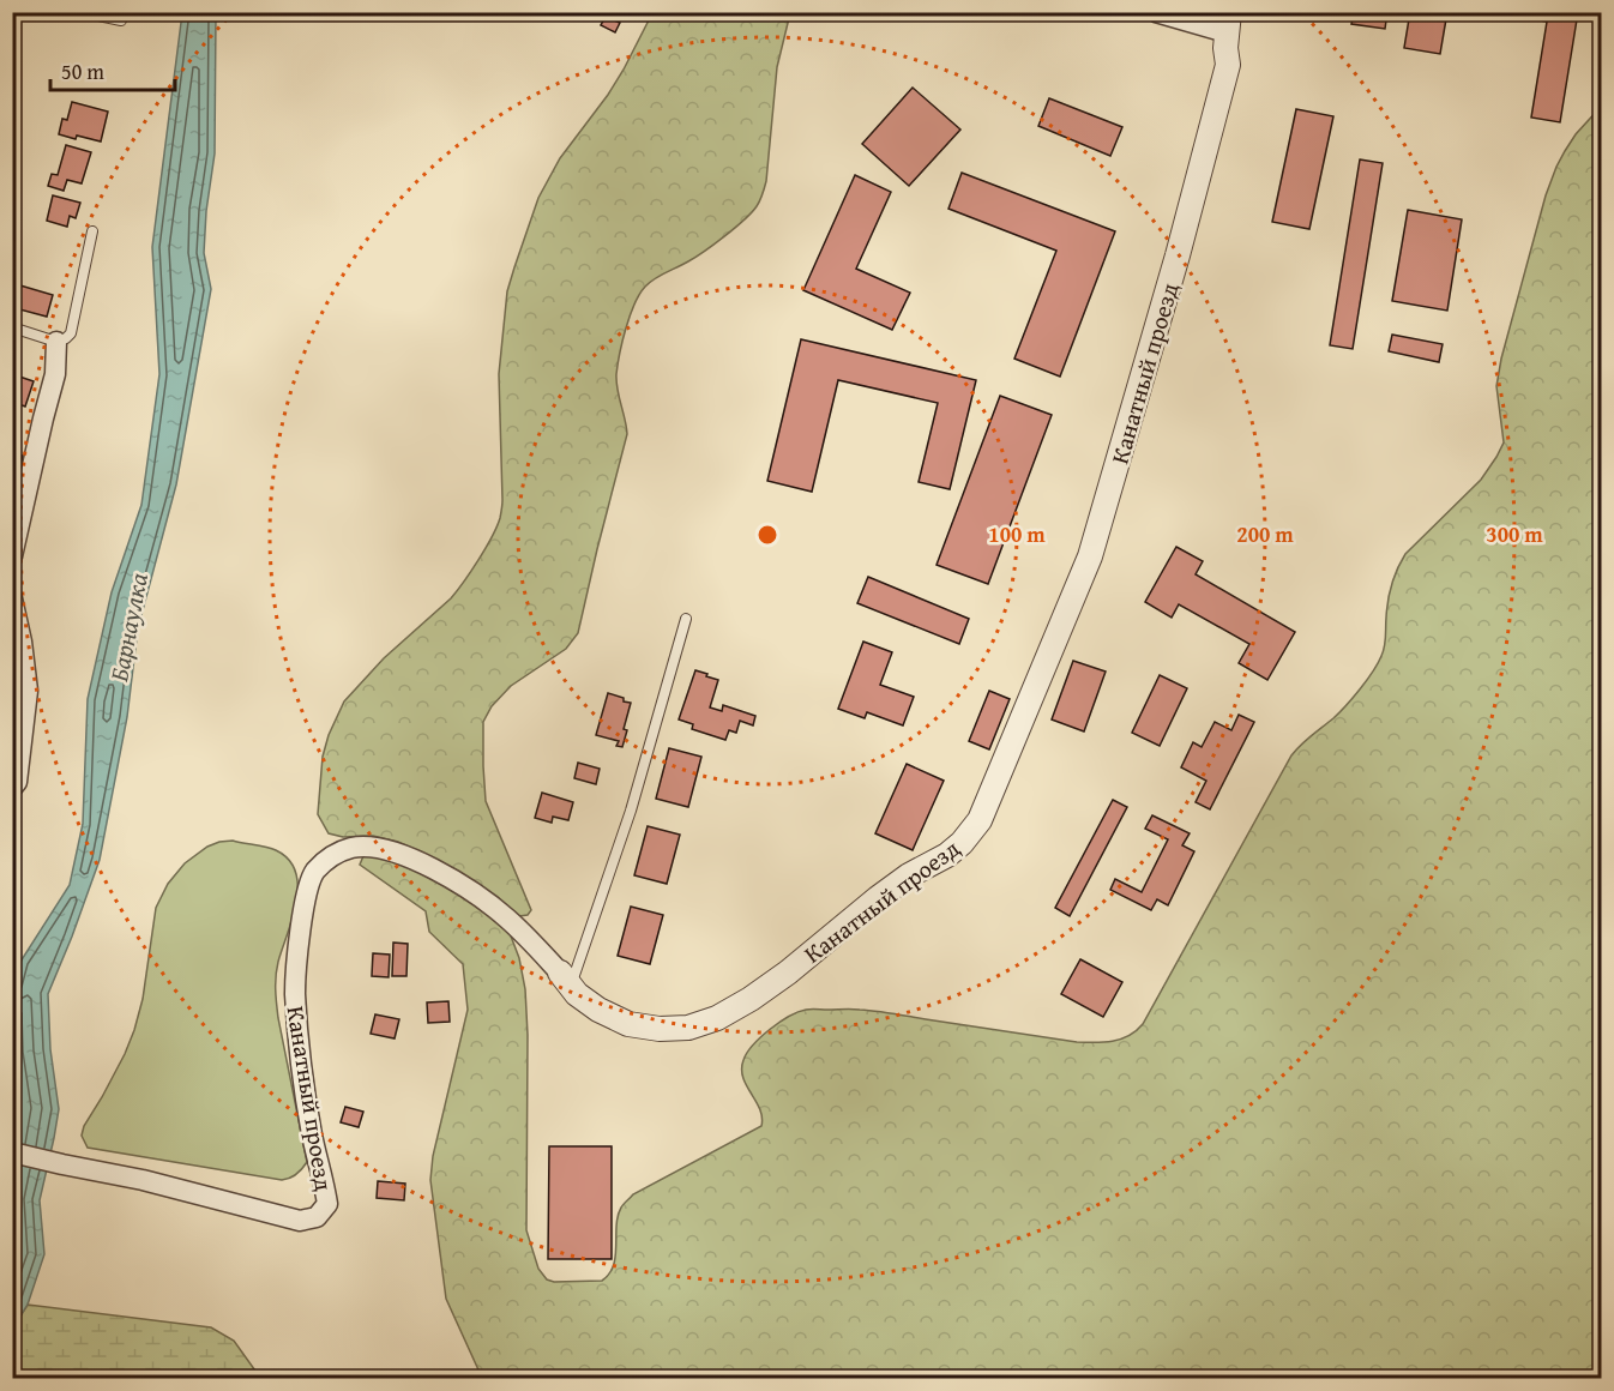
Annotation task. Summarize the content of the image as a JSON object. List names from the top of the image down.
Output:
{
  "streets": {
    "street": ["Канатный проезд"]
  },
  "water": ["Барнаулка"],
  "scale_bar": "50 m",
  "rings": ["100 m", "200 m", "300 m"]
}
